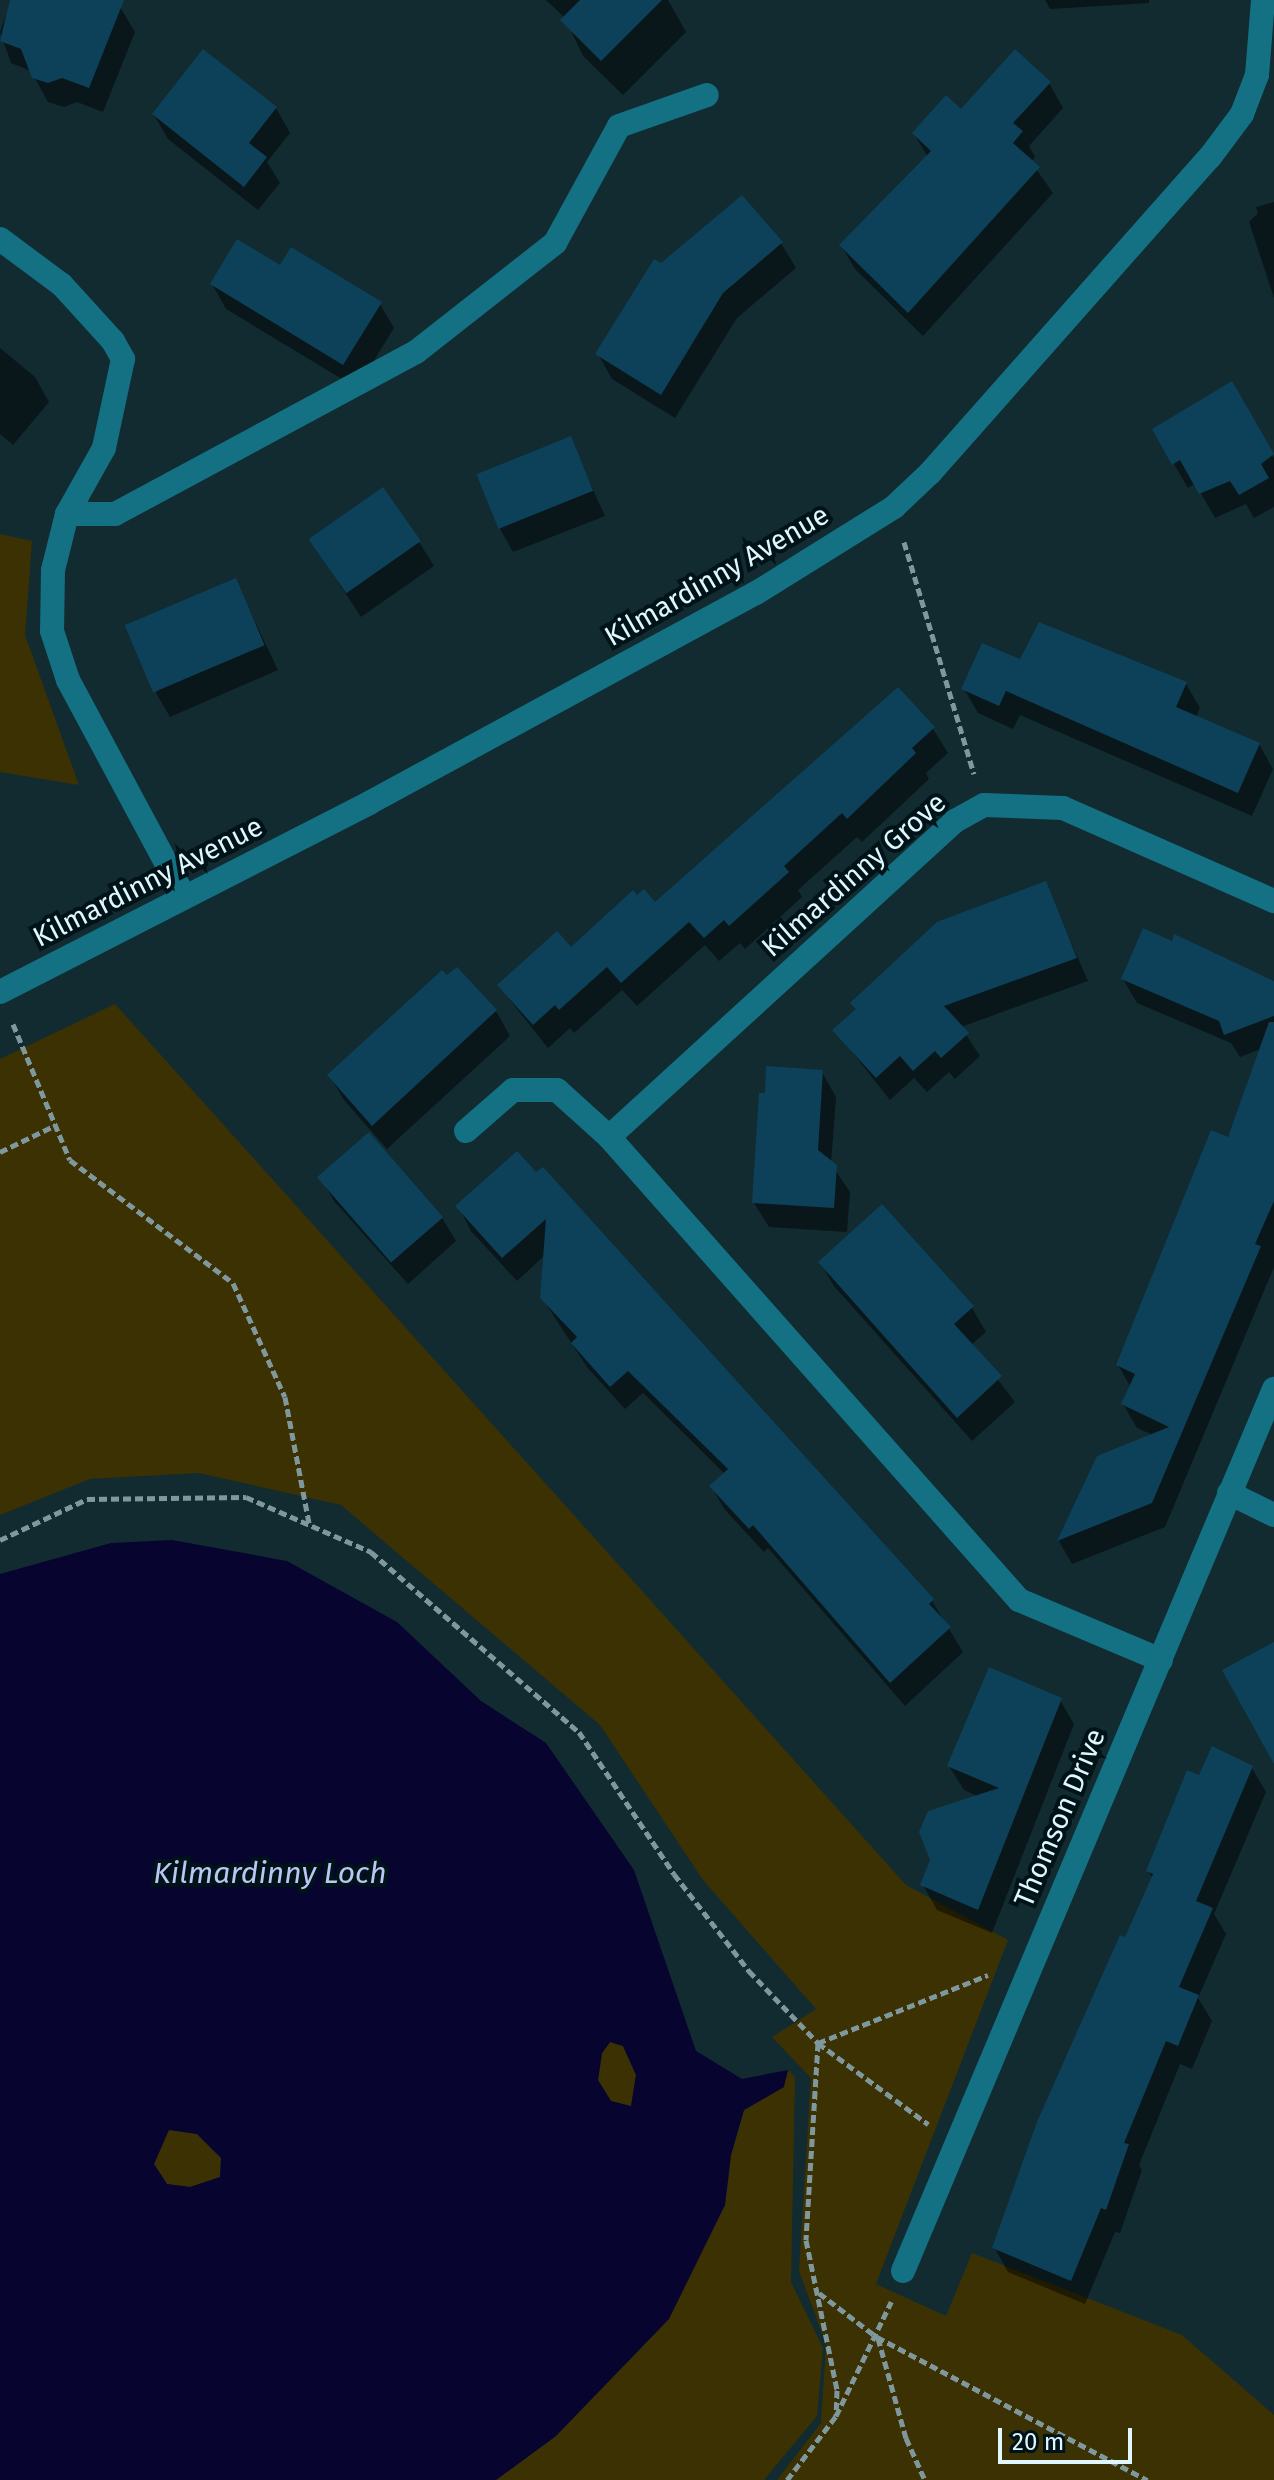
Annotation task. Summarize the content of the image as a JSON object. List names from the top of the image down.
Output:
{
  "streets": {
    "street": ["Kilmardinny Avenue", "Kilmardinny Grove", "Thomson Drive"]
  },
  "water": ["Kilmardinny Loch"],
  "scale_bar": "20 m"
}
